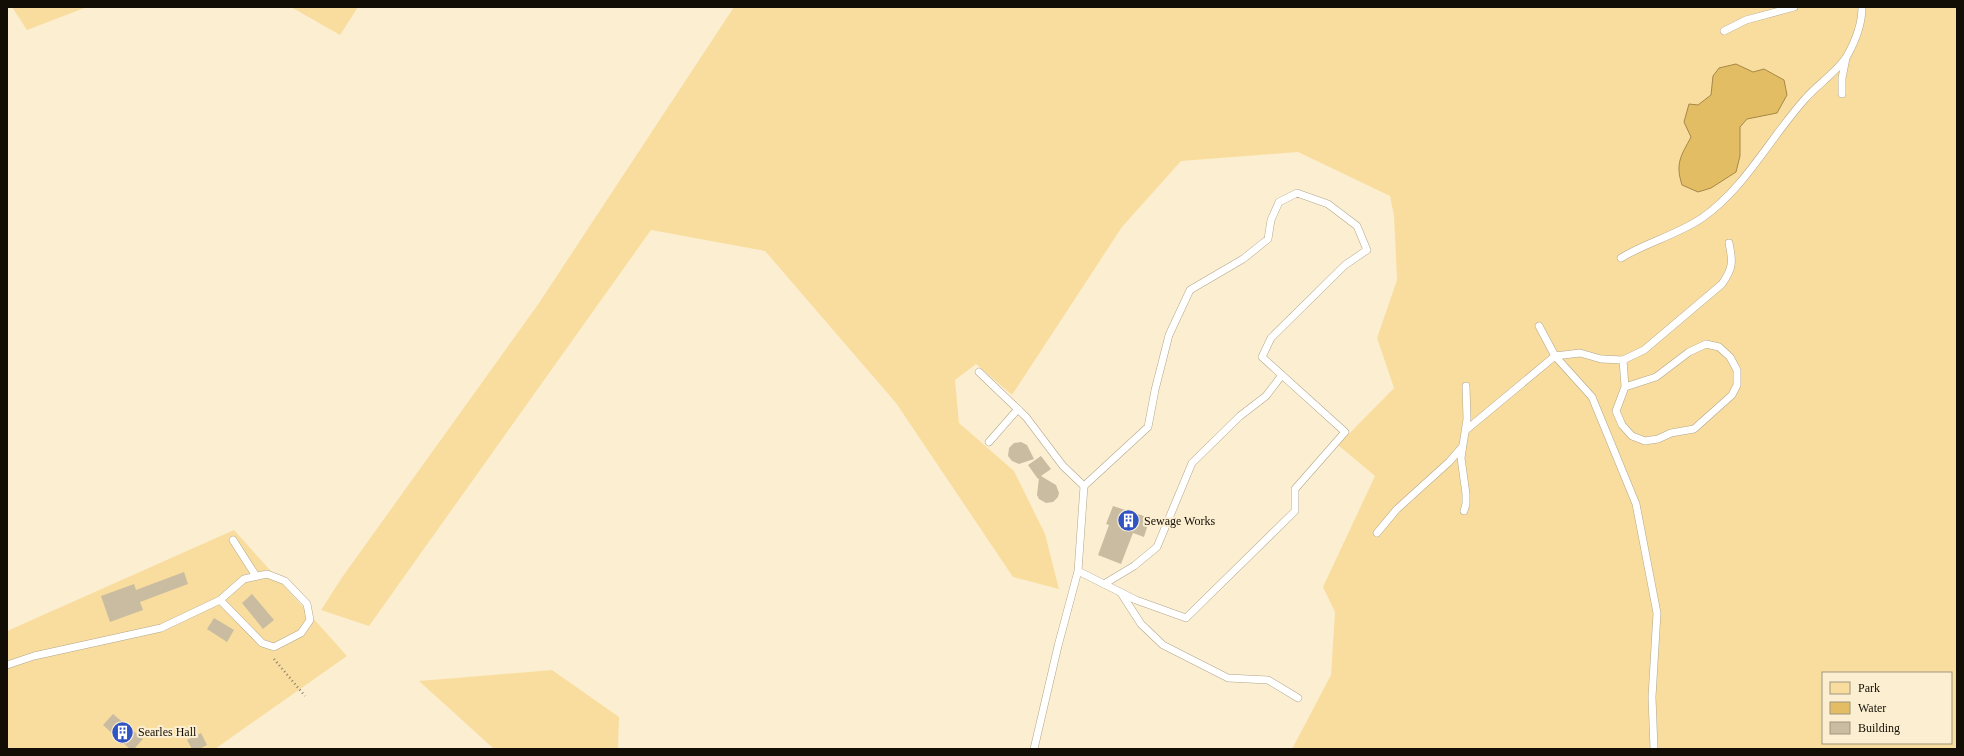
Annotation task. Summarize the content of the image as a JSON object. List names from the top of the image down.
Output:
{
  "places": {
    "building": ["Sewage Works", "Searles Hall"]
  },
  "legend": ["Park", "Water", "Building"]
}
